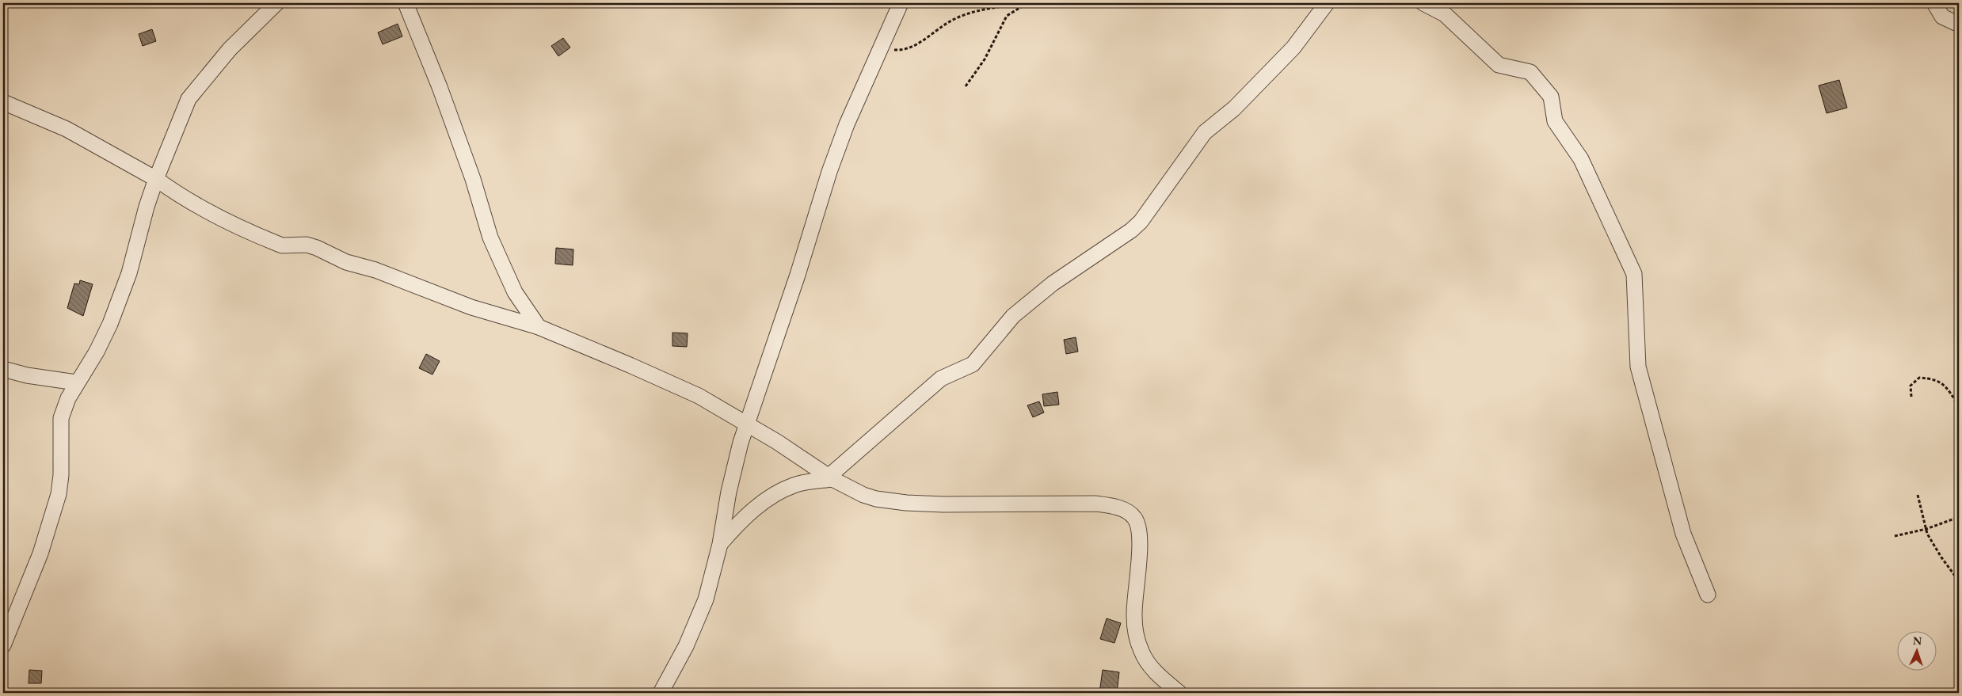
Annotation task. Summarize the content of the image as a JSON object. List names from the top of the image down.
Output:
{
  "north": "top"
}
